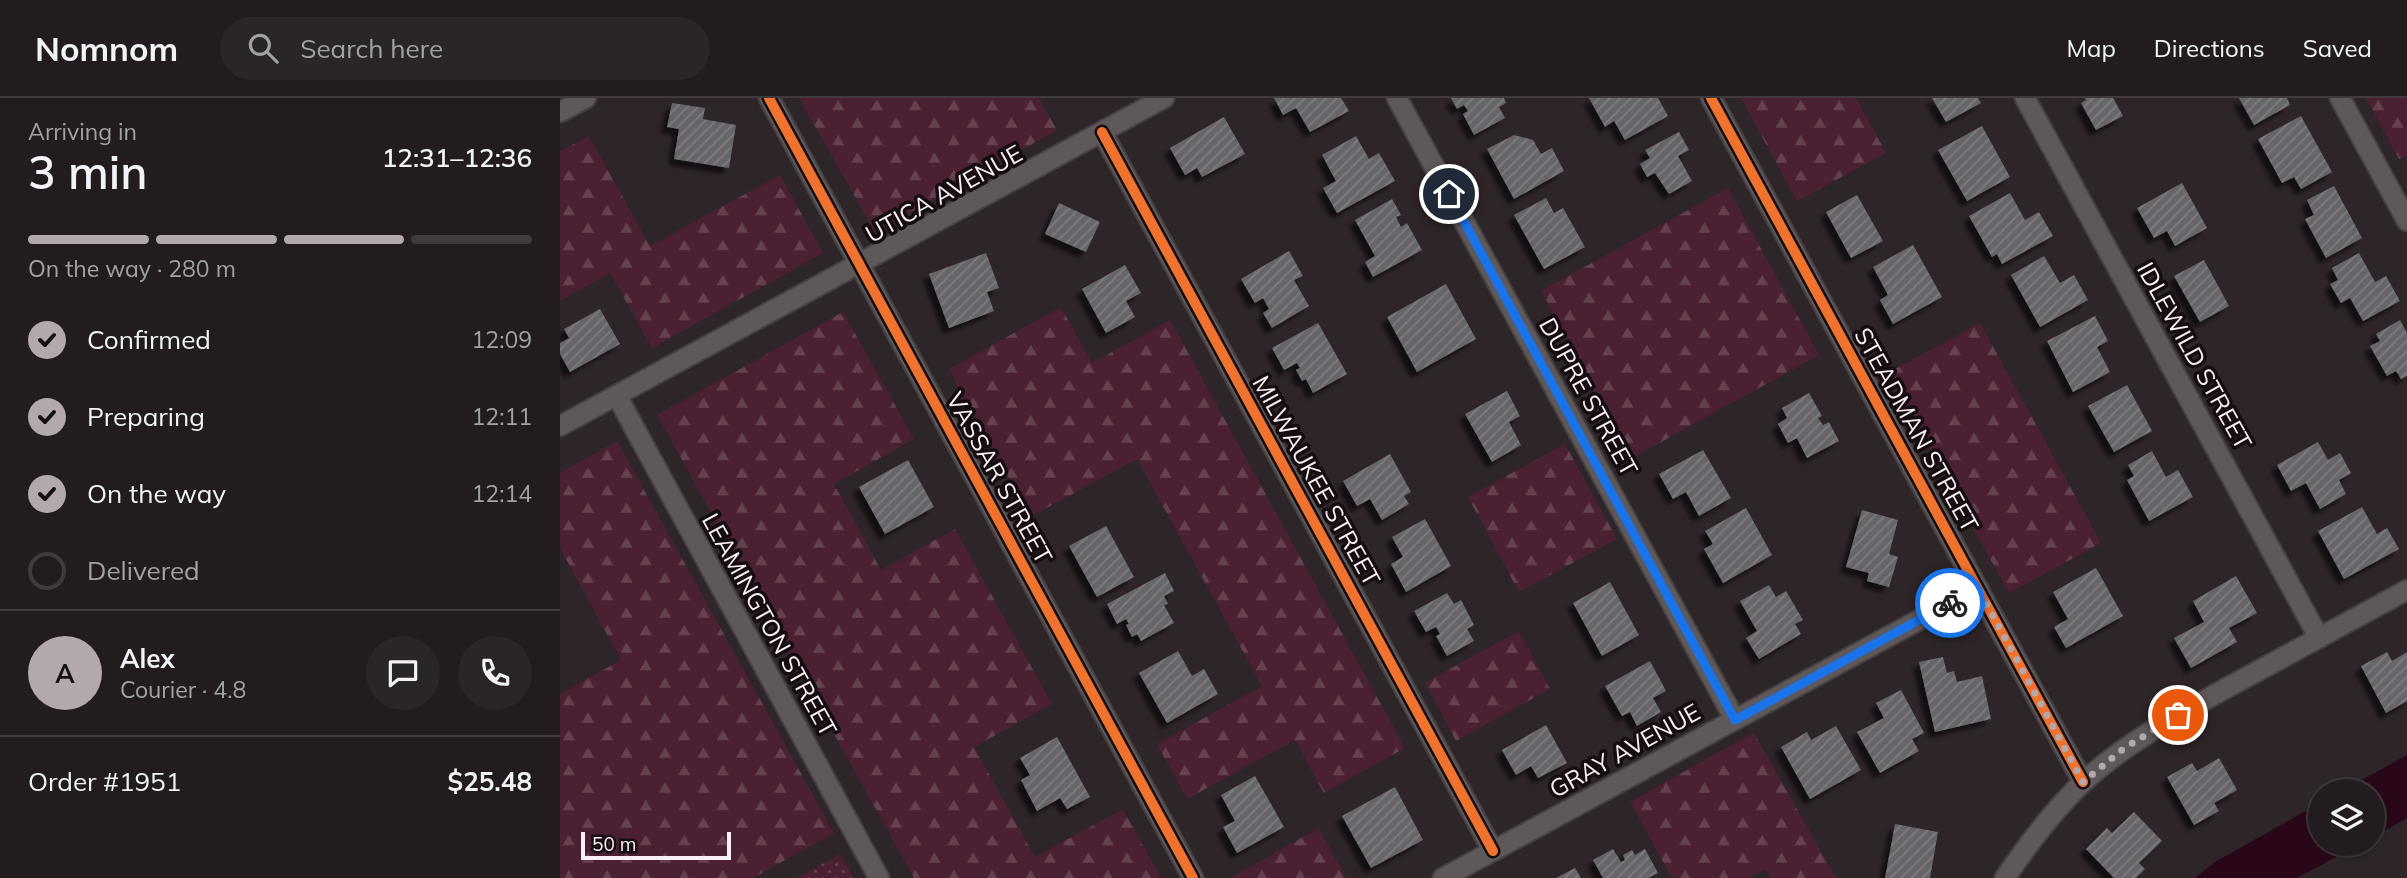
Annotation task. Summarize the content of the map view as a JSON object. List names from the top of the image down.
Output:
{
  "streets": {
    "street": [
      "UTICA AVENUE",
      "IDLEWILD STREET",
      "DUPRE STREET",
      "STEADMAN STREET",
      "VASSAR STREET",
      "MILWAUKEE STREET",
      "LEAMINGTON STREET",
      "GRAY AVENUE"
    ]
  },
  "crossings": [
    ["UTICA AVENUE", "VASSAR STREET"],
    ["UTICA AVENUE", "MILWAUKEE STREET"],
    ["UTICA AVENUE", "LEAMINGTON STREET"],
    ["DUPRE STREET", "GRAY AVENUE"],
    ["STEADMAN STREET", "GRAY AVENUE"],
    ["MILWAUKEE STREET", "GRAY AVENUE"]
  ],
  "scale_bar": "50 m",
  "page": {
    "header": "Nomnom",
    "search": "Search here",
    "nav": ["Map", "Directions", "Saved"],
    "heading": ["3 min", "Arriving in", "12:31–12:36"],
    "panel": [
      "Alex",
      "Courier · 4.8",
      "Order #1951",
      "$25.48"
    ],
    "bar": "On the way · 280 m",
    "list": [
      ["Confirmed", "12:09"],
      ["Preparing", "12:11"],
      ["On the way", "12:14"],
      "Delivered"
    ],
    "round": "A",
    "scale": "50 m"
  }
}
